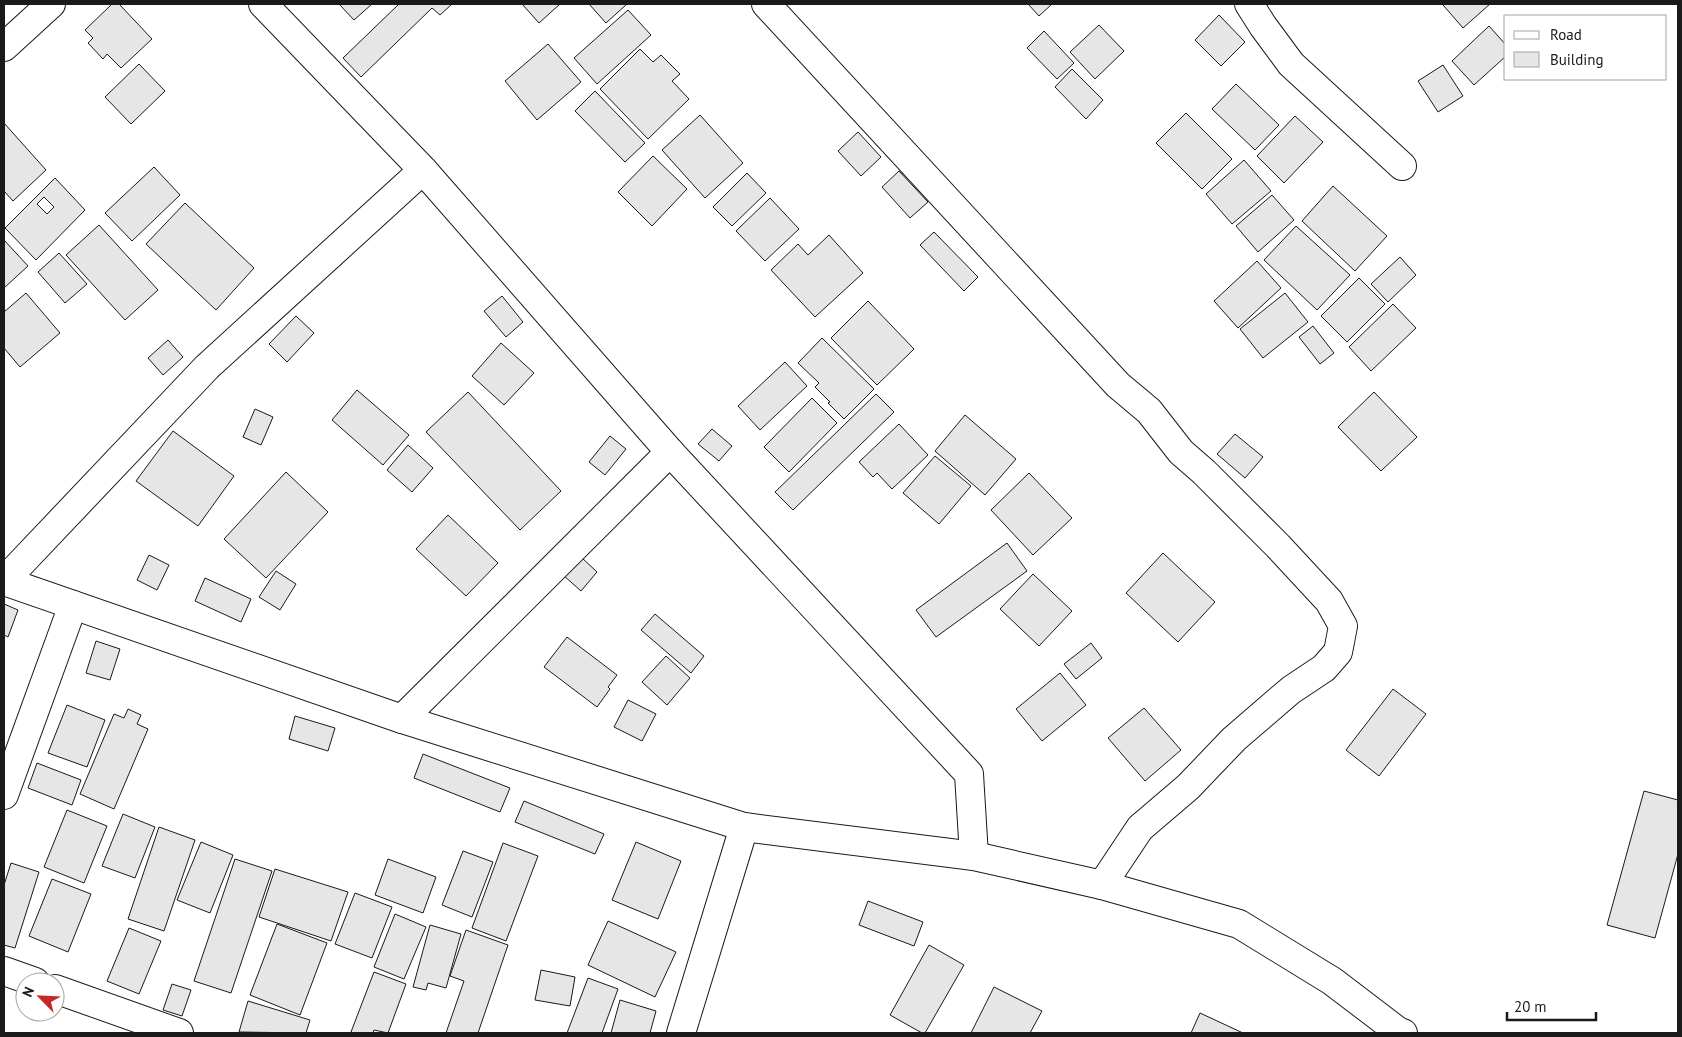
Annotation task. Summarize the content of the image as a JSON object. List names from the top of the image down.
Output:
{
  "legend": ["Road", "Building"],
  "scale_bar": "20 m",
  "north": "top left"
}
